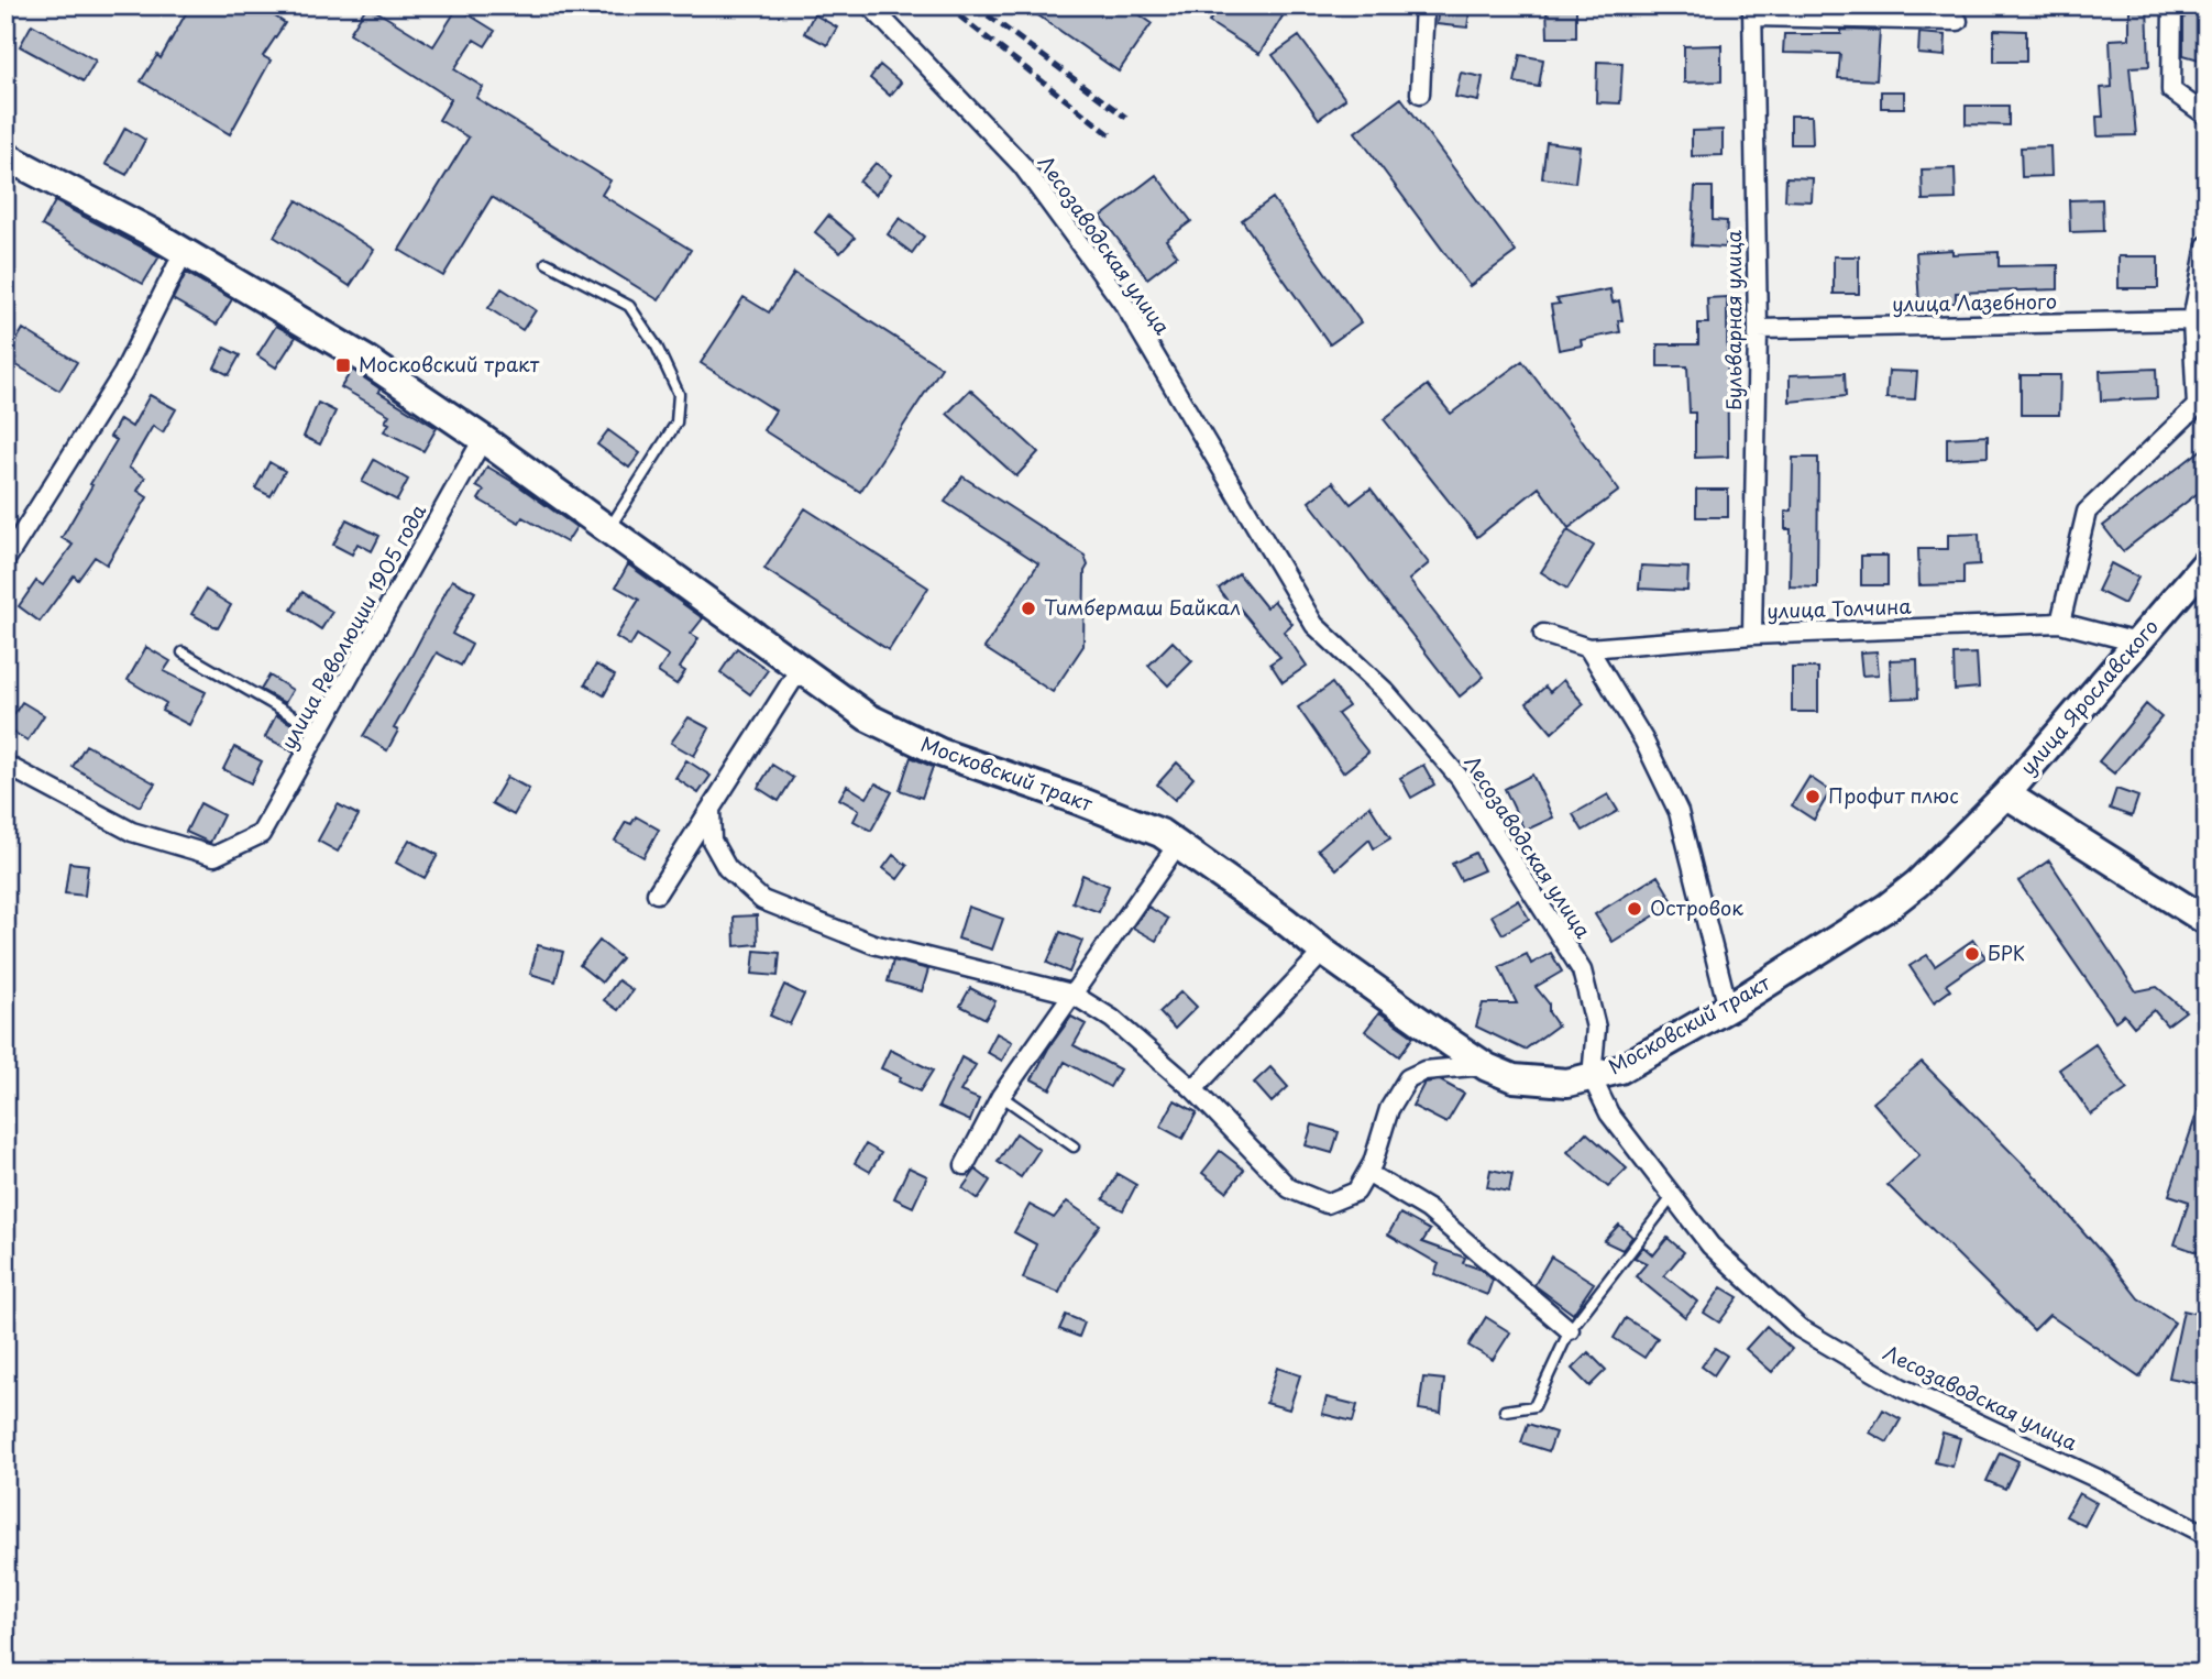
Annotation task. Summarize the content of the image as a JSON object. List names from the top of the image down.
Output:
{
  "streets": {
    "main road": ["улица Ярославского", "Московский тракт"],
    "street": [
      "Лесозаводская улица",
      "улица Лазебного",
      "Бульварная улица",
      "улица Толчина",
      "улица Революции 1905 года"
    ]
  },
  "crossings": [
    ["Лесозаводская улица", "Московский тракт"],
    ["улица Лазебного", "Бульварная улица"],
    ["Бульварная улица", "улица Толчина"],
    ["улица Толчина", "улица Ярославского"],
    ["улица Революции 1905 года", "Московский тракт"],
    ["улица Ярославского", "Московский тракт"]
  ],
  "places": {
    "transit": ["Московский тракт"],
    "other": [
      "Тимбермаш Байкал",
      "Профит плюс",
      "Островок",
      "БРК"
    ]
  }
}
